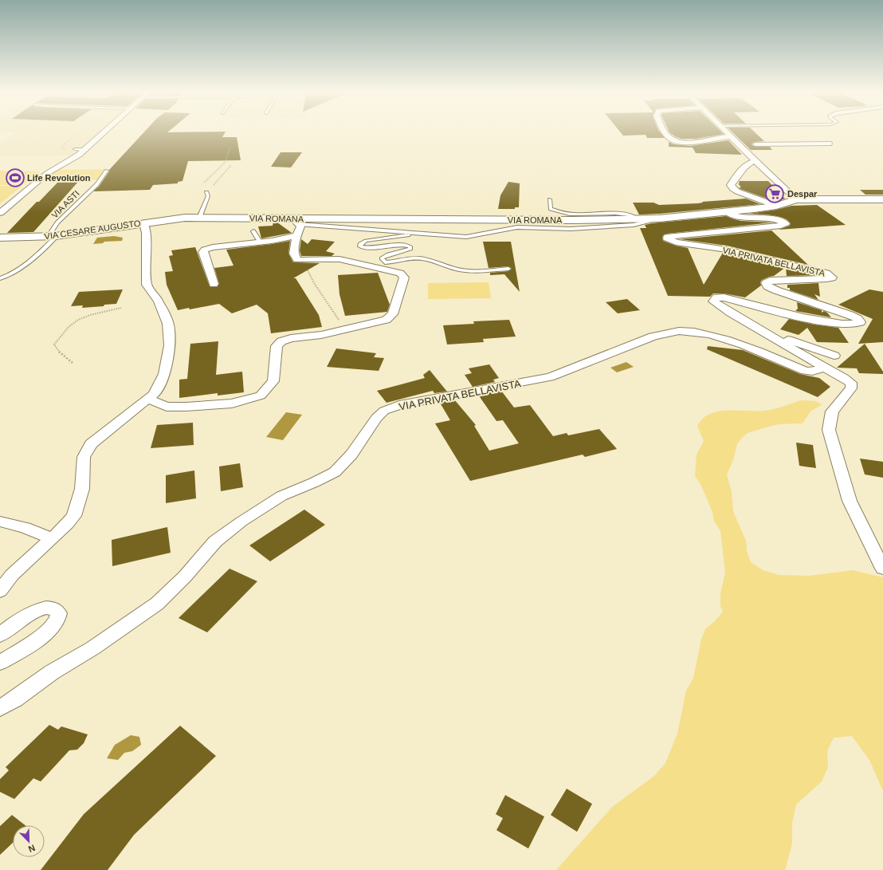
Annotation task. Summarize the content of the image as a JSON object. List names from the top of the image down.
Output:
{
  "streets": {
    "street": ["VIA ROMANA", "VIA CESARE AUGUSTO", "VIA PRIVATA BELLAVISTA"],
    "lane": ["VIA ASTI"]
  },
  "crossings": [
    ["VIA ASTI", "VIA CESARE AUGUSTO"],
    ["VIA ROMANA", "VIA CESARE AUGUSTO"],
    ["VIA ROMANA", "VIA PRIVATA BELLAVISTA"]
  ],
  "places": {
    "sports": ["Life Revolution"],
    "supermarket": ["Despar"]
  },
  "north": "bottom right"
}
